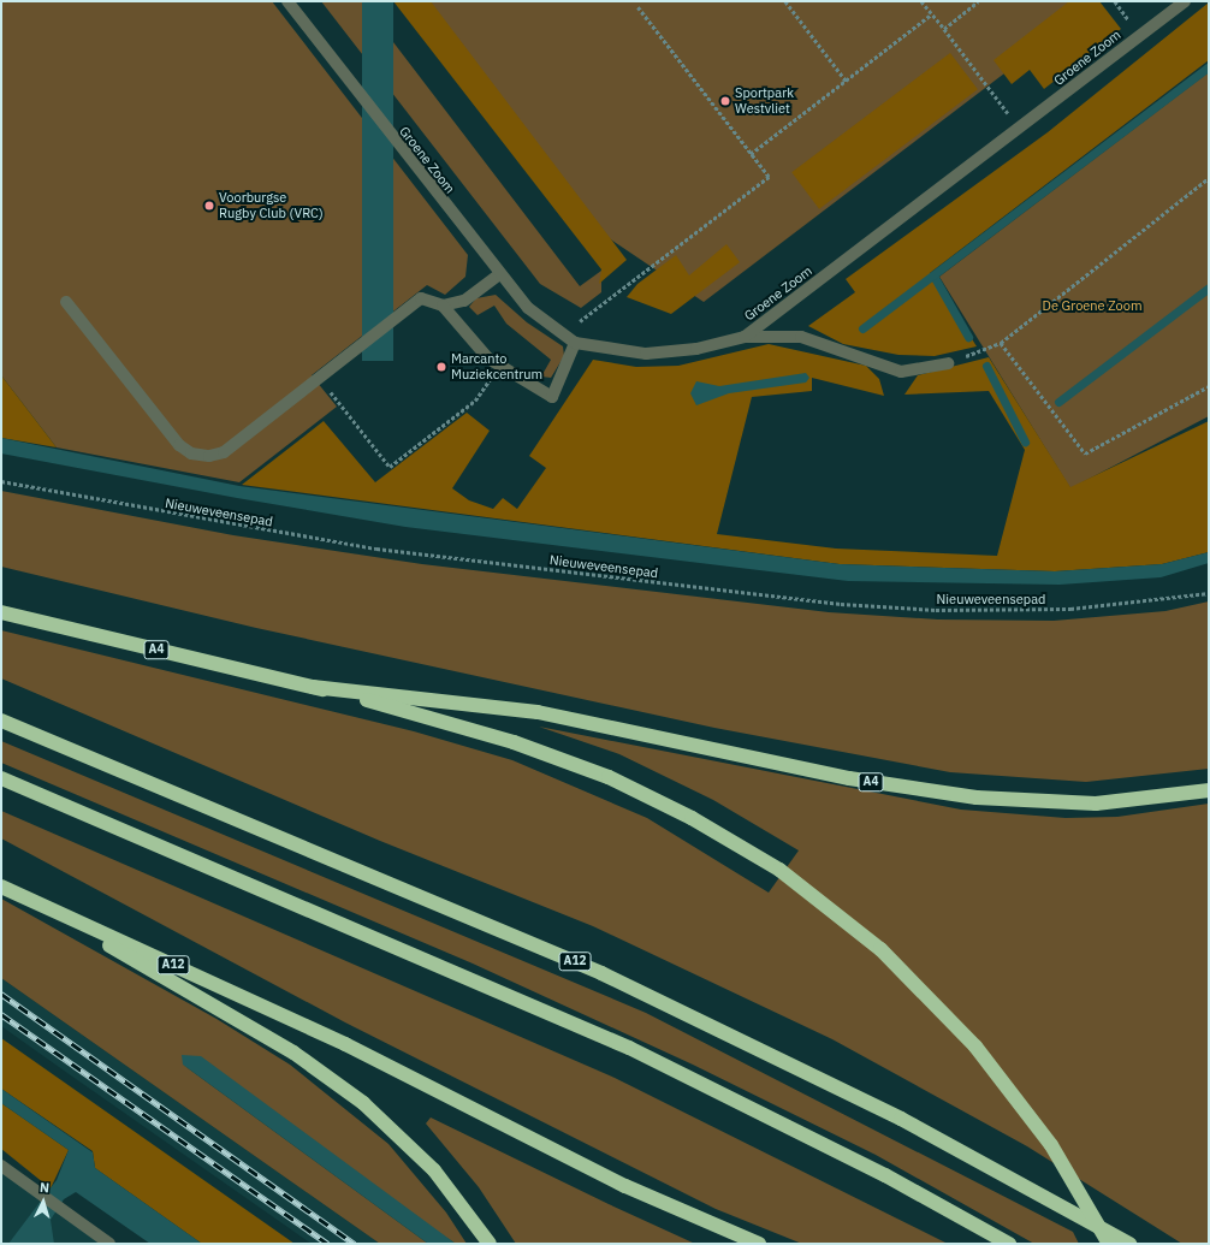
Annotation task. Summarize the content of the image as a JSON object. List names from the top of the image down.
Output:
{
  "streets": {
    "highway": ["A4", "A12"],
    "street": ["Groene Zoom"],
    "path": ["Nieuweveensepad"]
  },
  "parks": ["De Groene Zoom"],
  "places": ["Sportpark Westvliet", "Voorburgse Rugby Club (VRC)", "Marcanto Muziekcentrum"],
  "north": "top"
}
